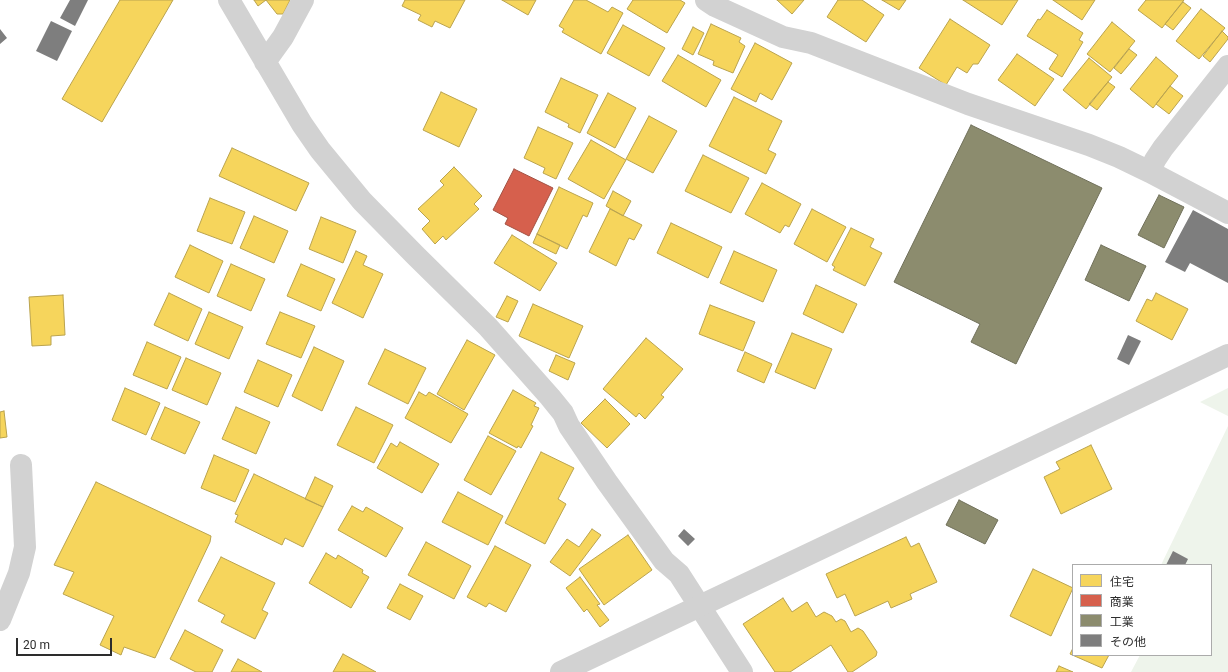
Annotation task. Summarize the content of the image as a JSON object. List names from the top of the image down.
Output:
{
  "legend": [
    "住宅",
    "商業",
    "工業",
    "その他"
  ],
  "scale_bar": "20 m"
}
